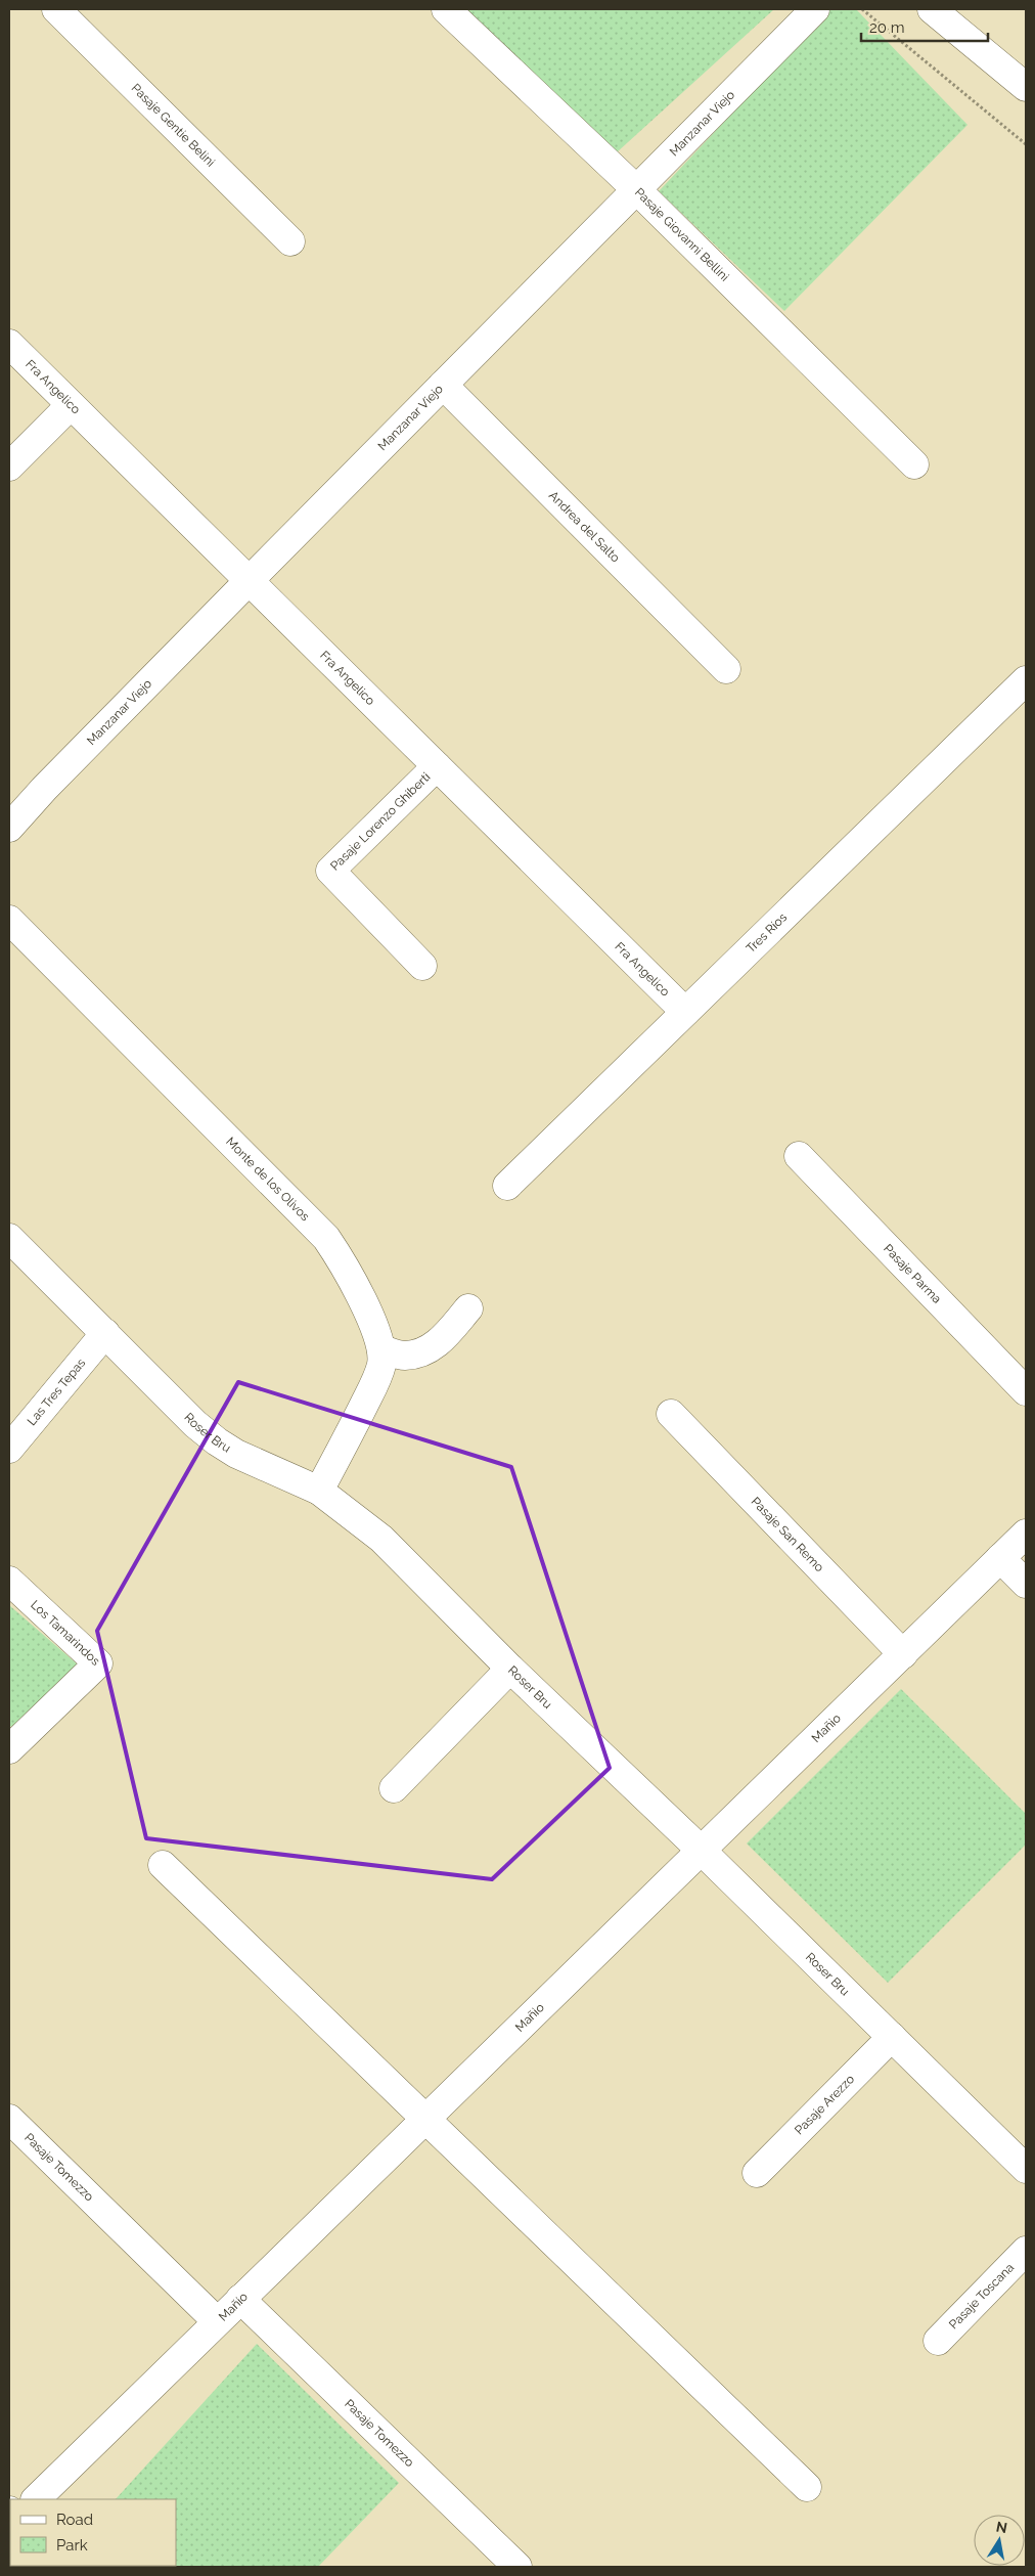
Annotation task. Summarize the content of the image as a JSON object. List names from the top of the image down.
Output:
{
  "streets": {
    "street": [
      "Manzanar Viejo",
      "Pasaje Gentie Belini",
      "Pasaje Giovanni Bellini",
      "Fra Angelico",
      "Andrea del Salto",
      "Pasaje Lorenzo Ghiberti",
      "Tres Ríos",
      "Monte de los Olivos",
      "Pasaje Parma",
      "Las Tres Tepas",
      "Roser Bru",
      "Pasaje San Remo",
      "Los Tamarindos",
      "Mañio",
      "Pasaje Arezzo",
      "Pasaje Tomezzo",
      "Pasaje Toscana"
    ]
  },
  "crossings": [
    ["Manzanar Viejo", "Pasaje Giovanni Bellini"],
    ["Manzanar Viejo", "Fra Angelico"],
    ["Manzanar Viejo", "Andrea del Salto"],
    ["Fra Angelico", "Pasaje Lorenzo Ghiberti"],
    ["Fra Angelico", "Tres Ríos"],
    ["Monte de los Olivos", "Roser Bru"],
    ["Las Tres Tepas", "Roser Bru"],
    ["Roser Bru", "Mañio"],
    ["Roser Bru", "Pasaje Arezzo"],
    ["Pasaje San Remo", "Mañio"],
    ["Mañio", "Pasaje Tomezzo"]
  ],
  "legend": ["Road", "Park"],
  "scale_bar": "20 m",
  "north": "top"
}
